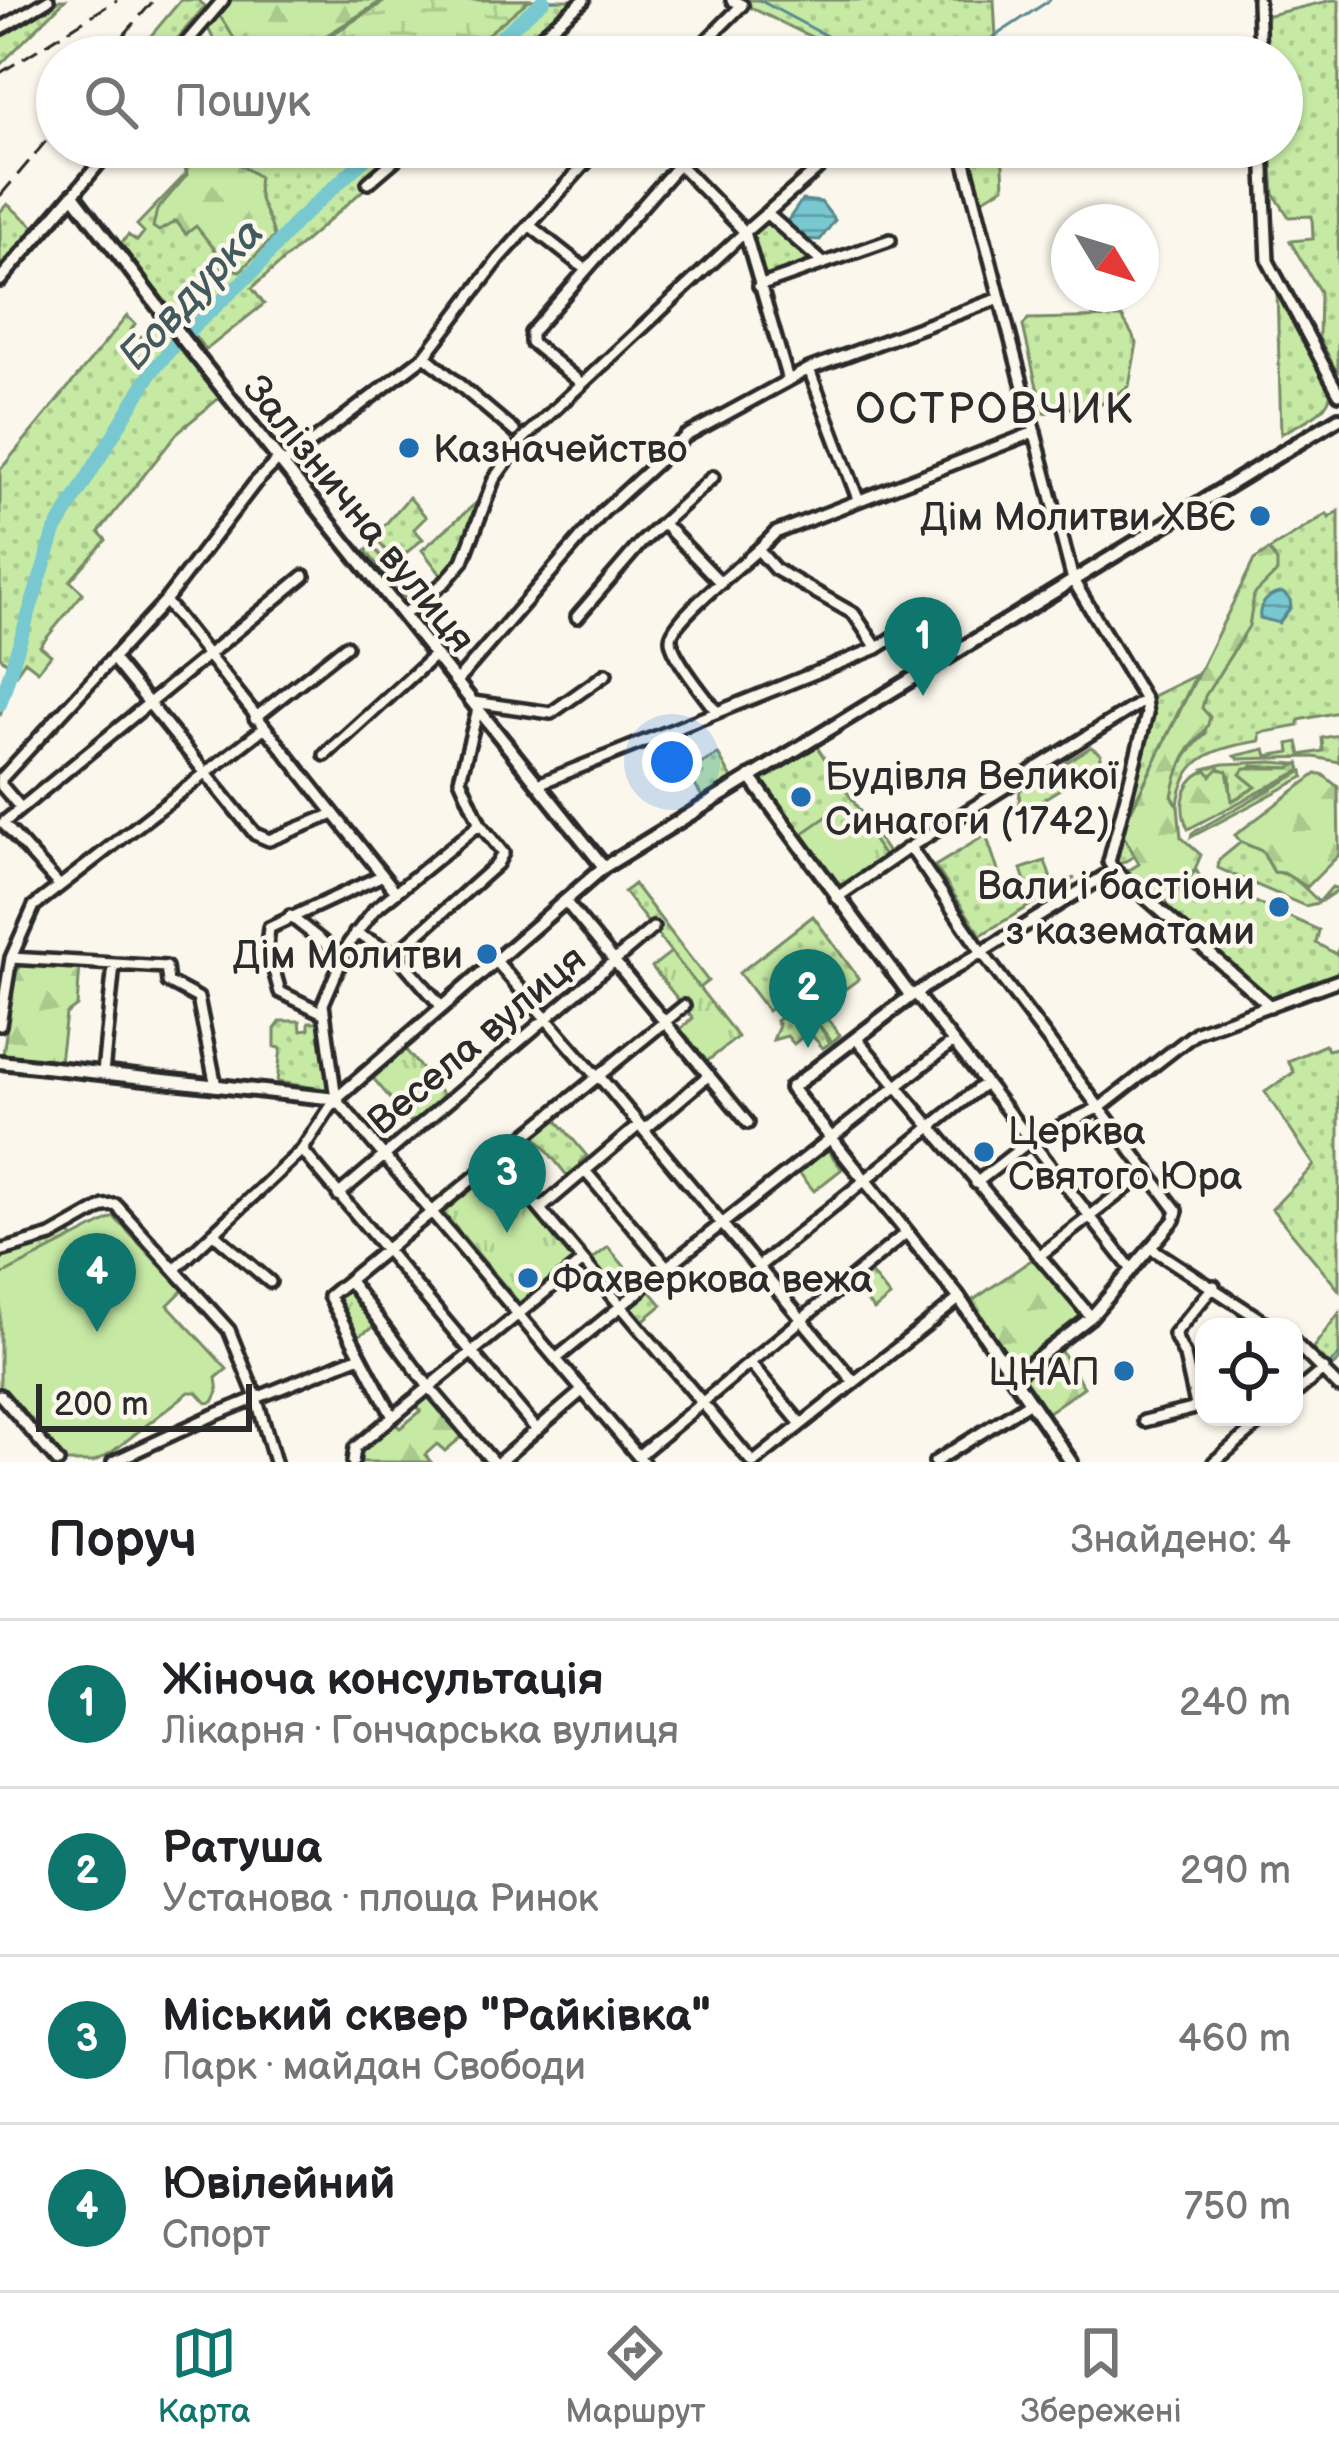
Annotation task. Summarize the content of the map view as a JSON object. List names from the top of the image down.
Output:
{
  "streets": {
    "main road": ["Залізнична вулиця"],
    "street": ["Весела вулиця"]
  },
  "districts": ["ОСТРОВЧИК"],
  "water": ["Бовдурка"],
  "places": [
    "Казначейство",
    "Дім Молитви ХВЄ",
    "Будівля Великої Синагоги (1742)",
    "Вали і бастіони з казематами",
    "Дім Молитви",
    "Церква Святого Юра",
    "Фахверкова вежа",
    "ЦНАП"
  ],
  "scale_bar": "200 m",
  "north": "bottom right",
  "page": {
    "search": "Пошук",
    "pins": [
      "1",
      "2",
      "3",
      "4"
    ],
    "scale": "200 m",
    "heading": ["Поруч", "Знайдено: 4"],
    "list": [
      {
        "mark": "1",
        "name": "Жіноча консультація",
        "note": "Лікарня · Гончарська вулиця",
        "value": "240 m"
      },
      {
        "mark": "2",
        "name": "Ратуша",
        "note": "Установа · площа Ринок",
        "value": "290 m"
      },
      {
        "mark": "3",
        "name": "Міський сквер \"Райківка\"",
        "note": "Парк · майдан Свободи",
        "value": "460 m"
      },
      {
        "mark": "4",
        "name": "Ювілейний",
        "note": "Спорт",
        "value": "750 m"
      }
    ],
    "nav": ["Карта", "Маршрут", "Збережені"]
  }
}
